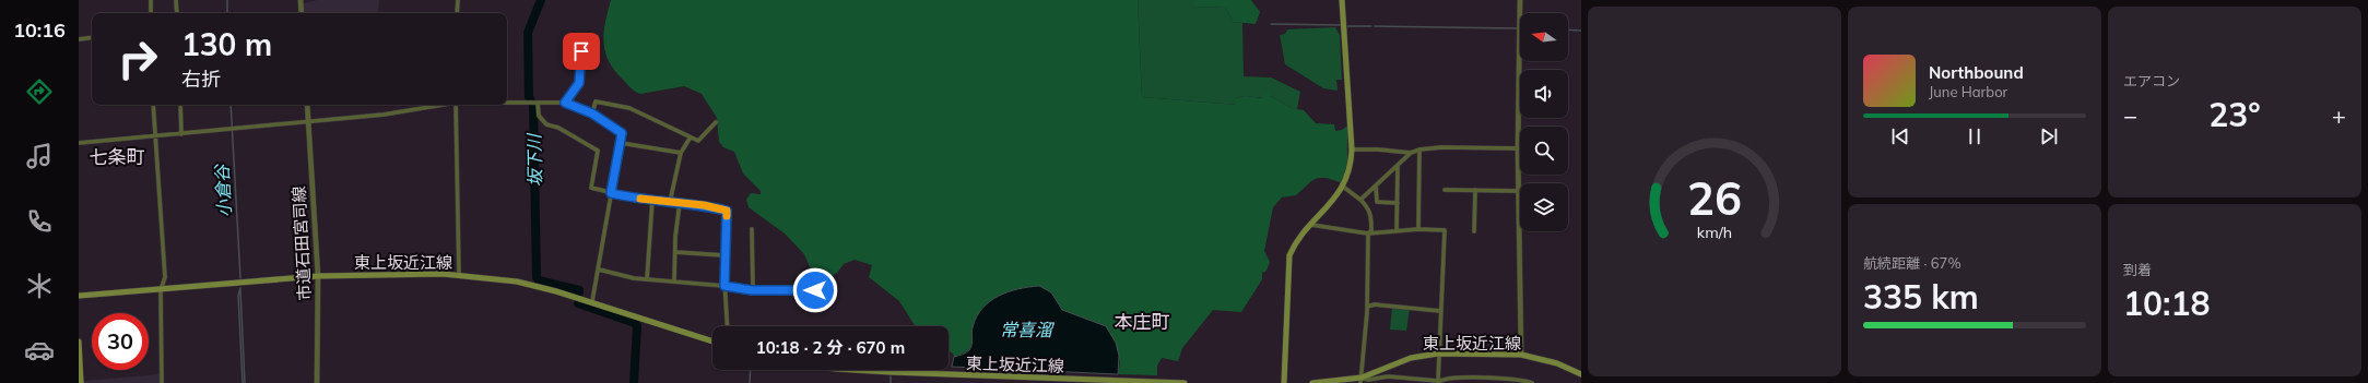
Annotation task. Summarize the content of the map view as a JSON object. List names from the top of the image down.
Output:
{
  "streets": {
    "main road": ["東上坂近江線"],
    "street": ["市道石田宮司線"]
  },
  "crossings": [
    ["市道石田宮司線", "東上坂近江線"]
  ],
  "districts": ["七条町", "本庄町"],
  "water": ["坂下川", "小倉谷", "常喜溜"],
  "north": "left",
  "page": {
    "tabs": "10:16",
    "tile": [
      "エアコン",
      ["航続距離 · 67%", "335 km"],
      ["到着", "10:18"]
    ],
    "turn": ["130 m", "右折"],
    "song": ["Northbound", "June Harbor"],
    "heat": ["−", "23°", "+"],
    "limit": "30",
    "trip": "10:18 · 2 分 · 670 m",
    "gauge": ["26", "km/h"]
  }
}
